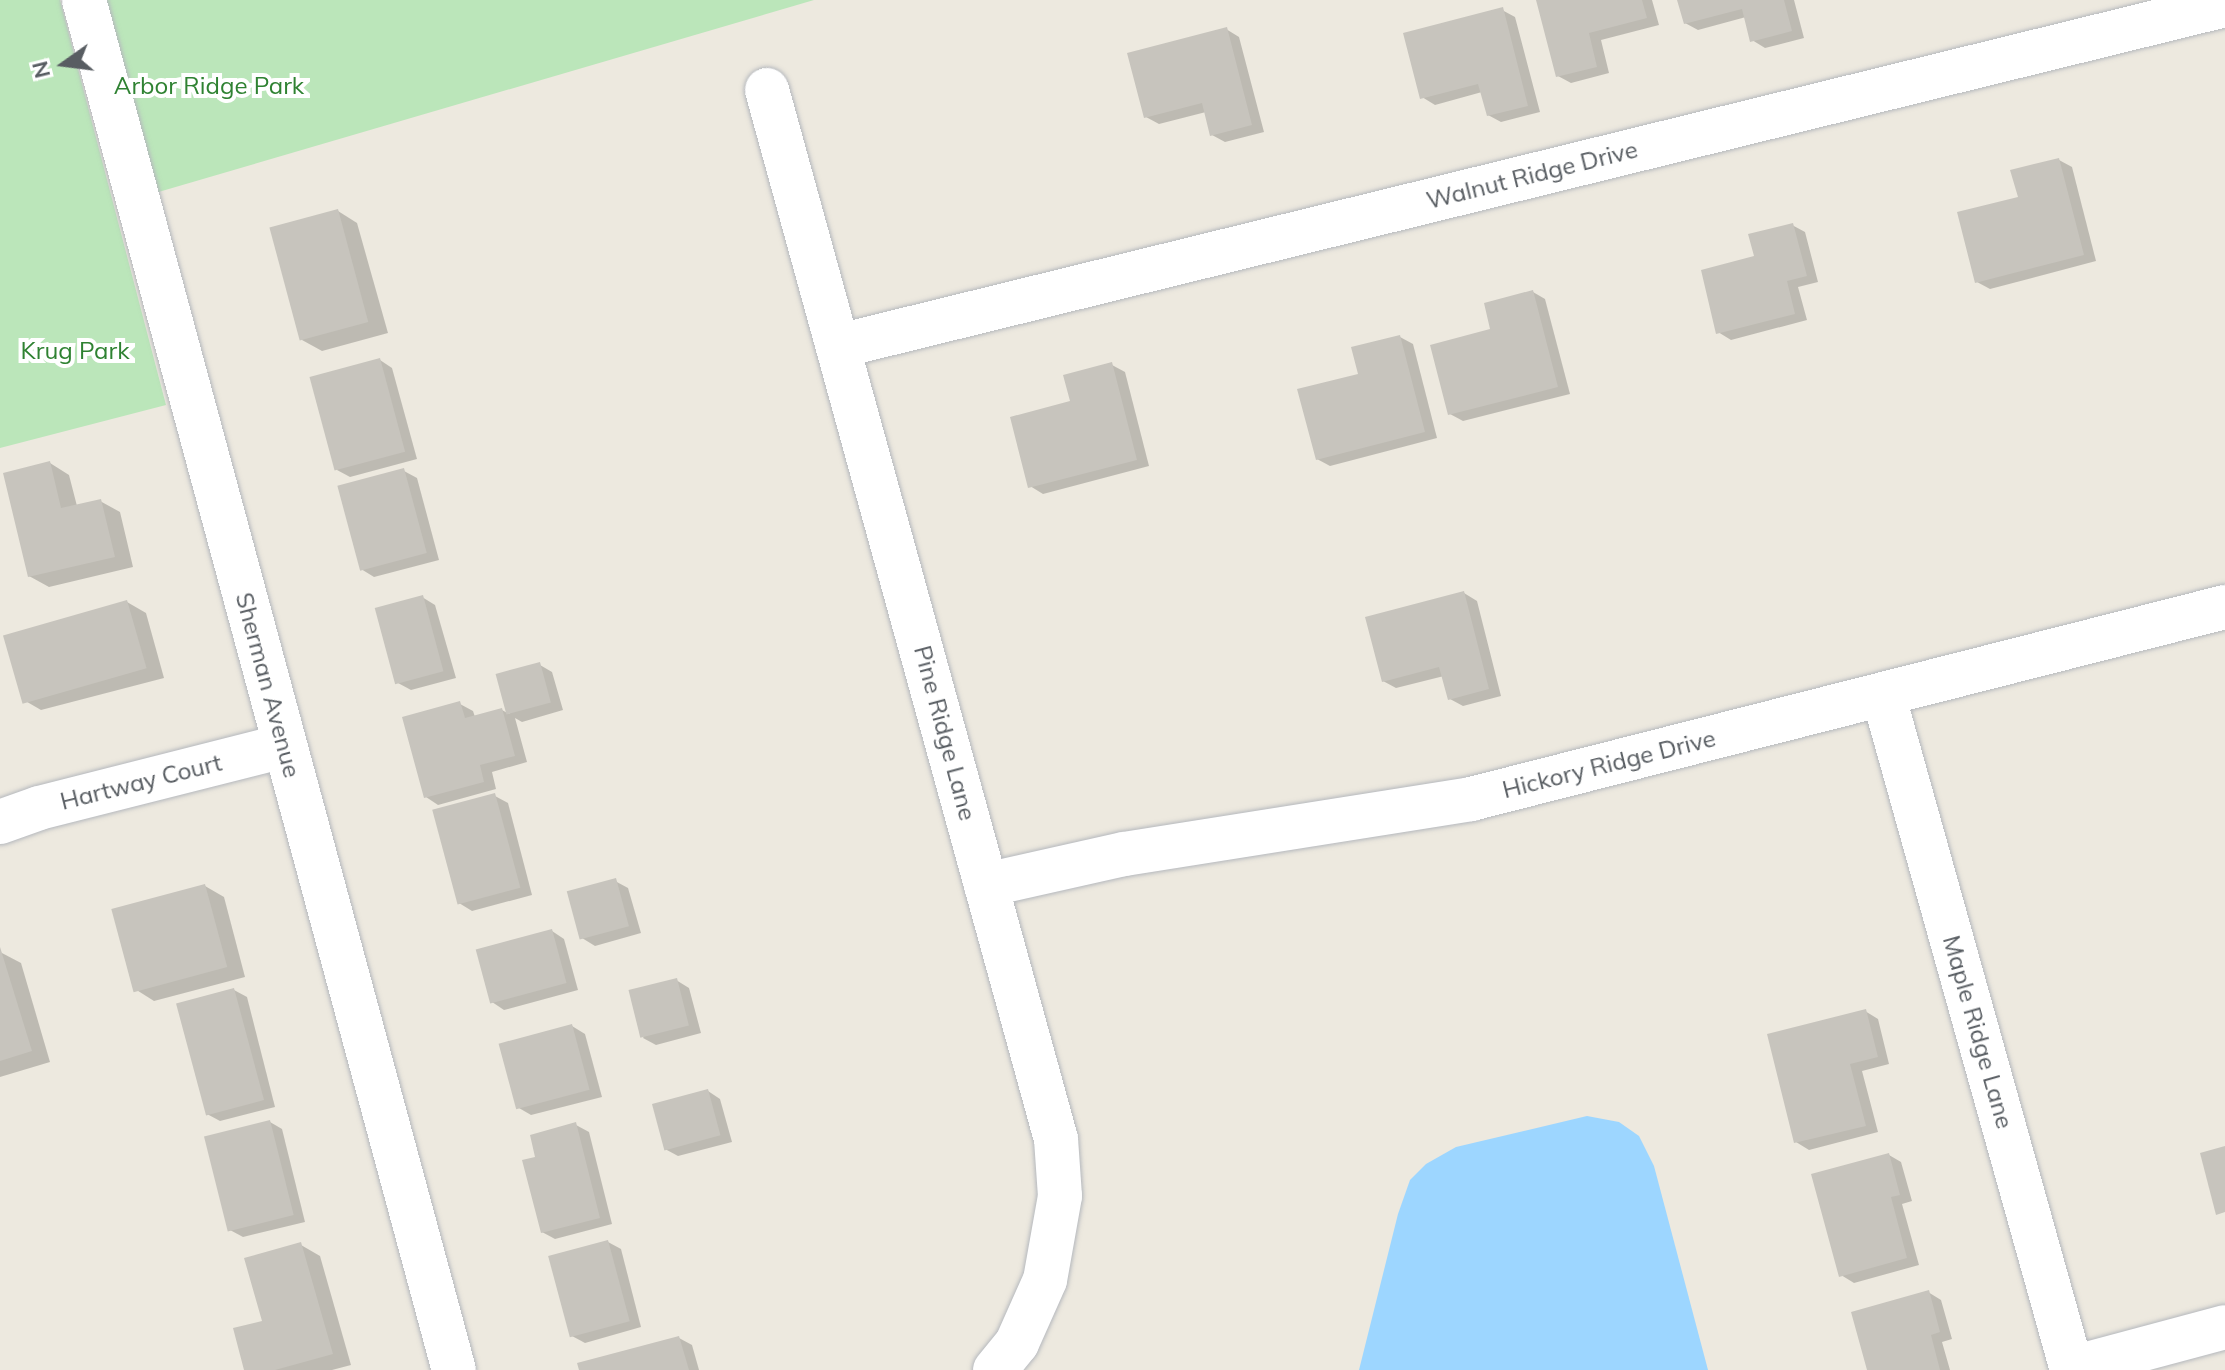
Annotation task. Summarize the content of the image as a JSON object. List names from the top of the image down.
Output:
{
  "streets": {
    "street": [
      "Walnut Ridge Drive",
      "Sherman Avenue",
      "Pine Ridge Lane",
      "Hickory Ridge Drive",
      "Hartway Court",
      "Maple Ridge Lane"
    ]
  },
  "crossings": [
    ["Walnut Ridge Drive", "Pine Ridge Lane"],
    ["Sherman Avenue", "Hartway Court"],
    ["Pine Ridge Lane", "Hickory Ridge Drive"],
    ["Hickory Ridge Drive", "Maple Ridge Lane"]
  ],
  "parks": ["Arbor Ridge Park", "Krug Park"],
  "north": "left"
}
